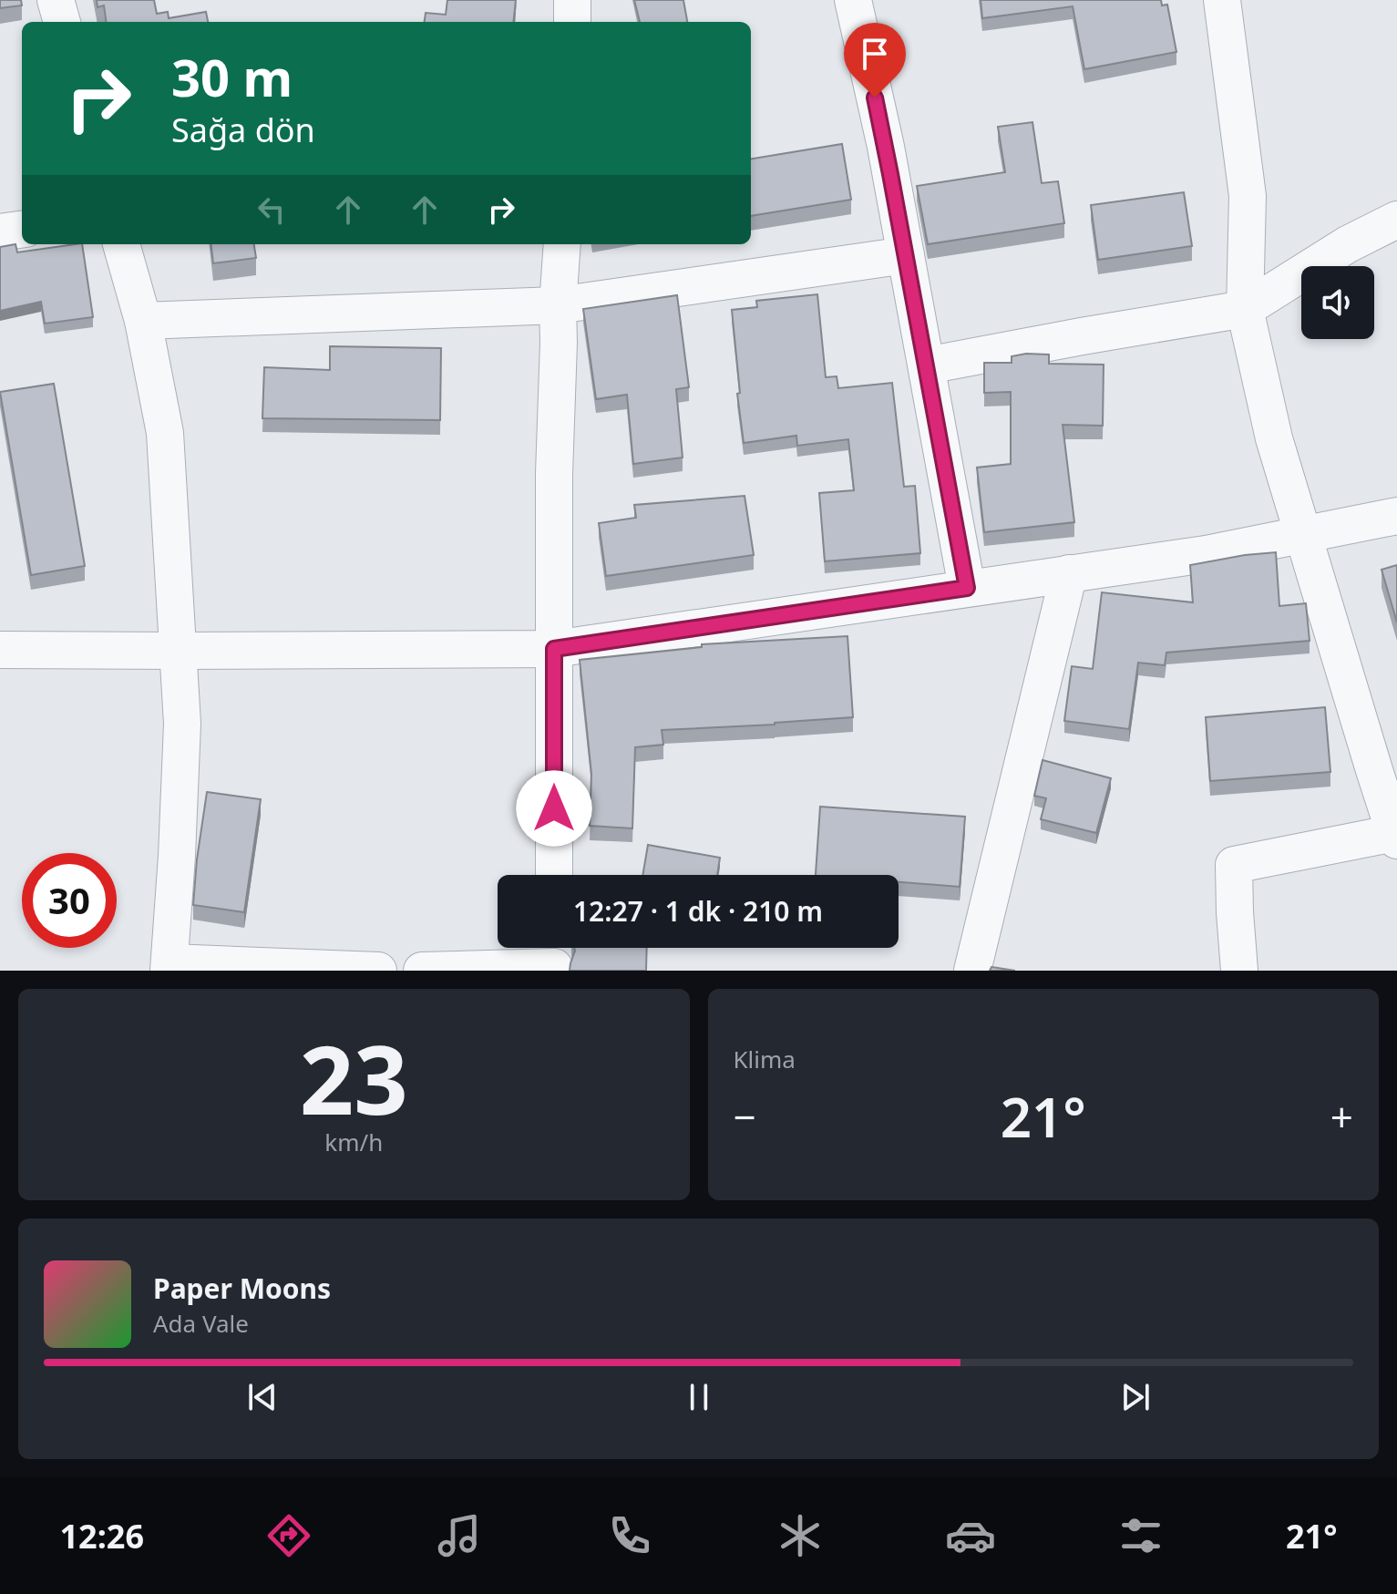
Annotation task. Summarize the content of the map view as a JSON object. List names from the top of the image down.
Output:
{
  "page": {
    "turn": ["30 m", "Sağa dön"],
    "limit": "30",
    "trip": "12:27 · 1 dk · 210 m",
    "tile": [
      ["23", "km/h"],
      "Klima"
    ],
    "heat": ["−", "21°", "+"],
    "song": ["Paper Moons", "Ada Vale"],
    "tabs": ["12:26", "21°"]
  }
}
